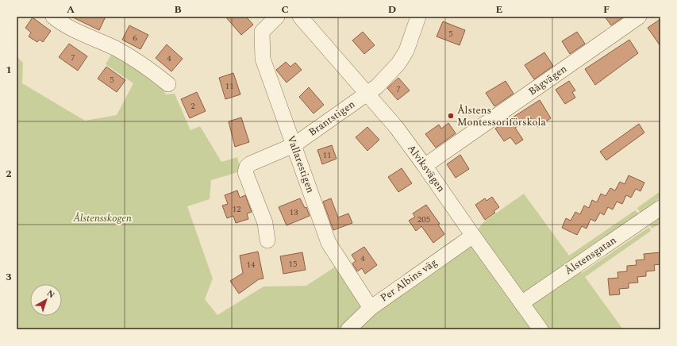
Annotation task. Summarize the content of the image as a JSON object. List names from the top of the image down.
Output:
{
  "streets": {
    "street": [
      "Bågvägen",
      "Brantstigen",
      "Vallarestigen",
      "Alviksvägen",
      "Ålstensgatan",
      "Per Albins väg"
    ]
  },
  "crossings": [
    ["Bågvägen", "Alviksvägen"],
    ["Brantstigen", "Vallarestigen"],
    ["Brantstigen", "Alviksvägen"],
    ["Vallarestigen", "Per Albins väg"],
    ["Alviksvägen", "Ålstensgatan"],
    ["Alviksvägen", "Per Albins väg"]
  ],
  "parks": ["Ålstensskogen"],
  "places": ["Ålstens Montessoriförskola"],
  "house_numbers": [
    "5",
    "6",
    "7",
    "4",
    "5",
    "11",
    "7",
    "2",
    "11",
    "12",
    "13",
    "205",
    "4",
    "15",
    "14"
  ],
  "north": "top right",
  "grid": {
    "columns": [
      "A",
      "B",
      "C",
      "D",
      "E",
      "F"
    ],
    "rows": ["1", "2", "3"]
  }
}
